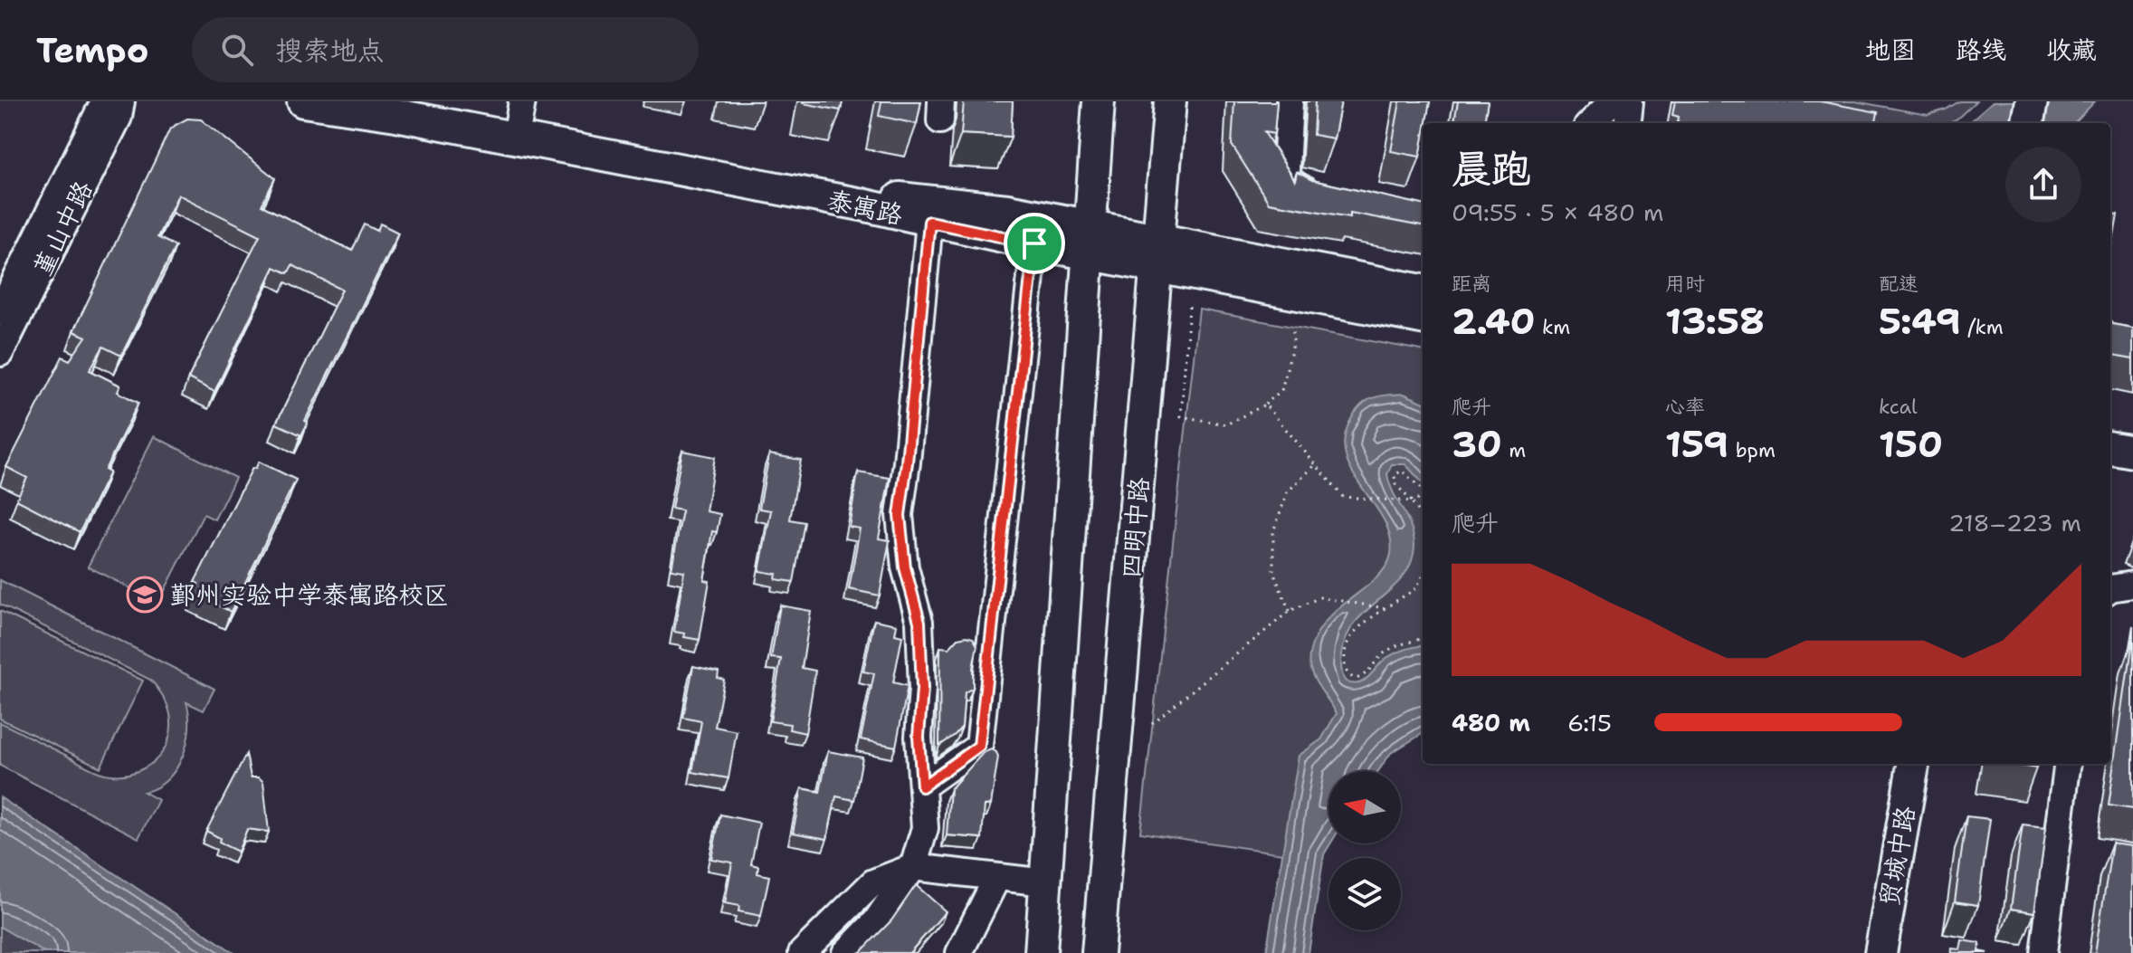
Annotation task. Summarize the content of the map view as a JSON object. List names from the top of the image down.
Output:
{
  "streets": {
    "main road": ["泰寓路", "四明中路", "贸城中路"],
    "street": ["堇山中路"]
  },
  "crossings": [
    ["泰寓路", "四明中路"]
  ],
  "places": {
    "school or university": ["鄞州实验中学泰寓路校区"]
  },
  "north": "left",
  "page": {
    "header": "Tempo",
    "search": "搜索地点",
    "nav": ["地图", "路线", "收藏"],
    "heading": ["晨跑", "09:55 · 5 × 480 m"],
    "stats": [
      ["距离", "2.40 km"],
      ["用时", "13:58"],
      ["配速", "5:49 /km"],
      ["爬升", "30 m"],
      ["心率", "159 bpm"],
      ["kcal", "150"]
    ],
    "chart": ["爬升", "218–223 m"],
    "list": [
      {
        "name": "480 m",
        "note": "6:15"
      }
    ]
  }
}
